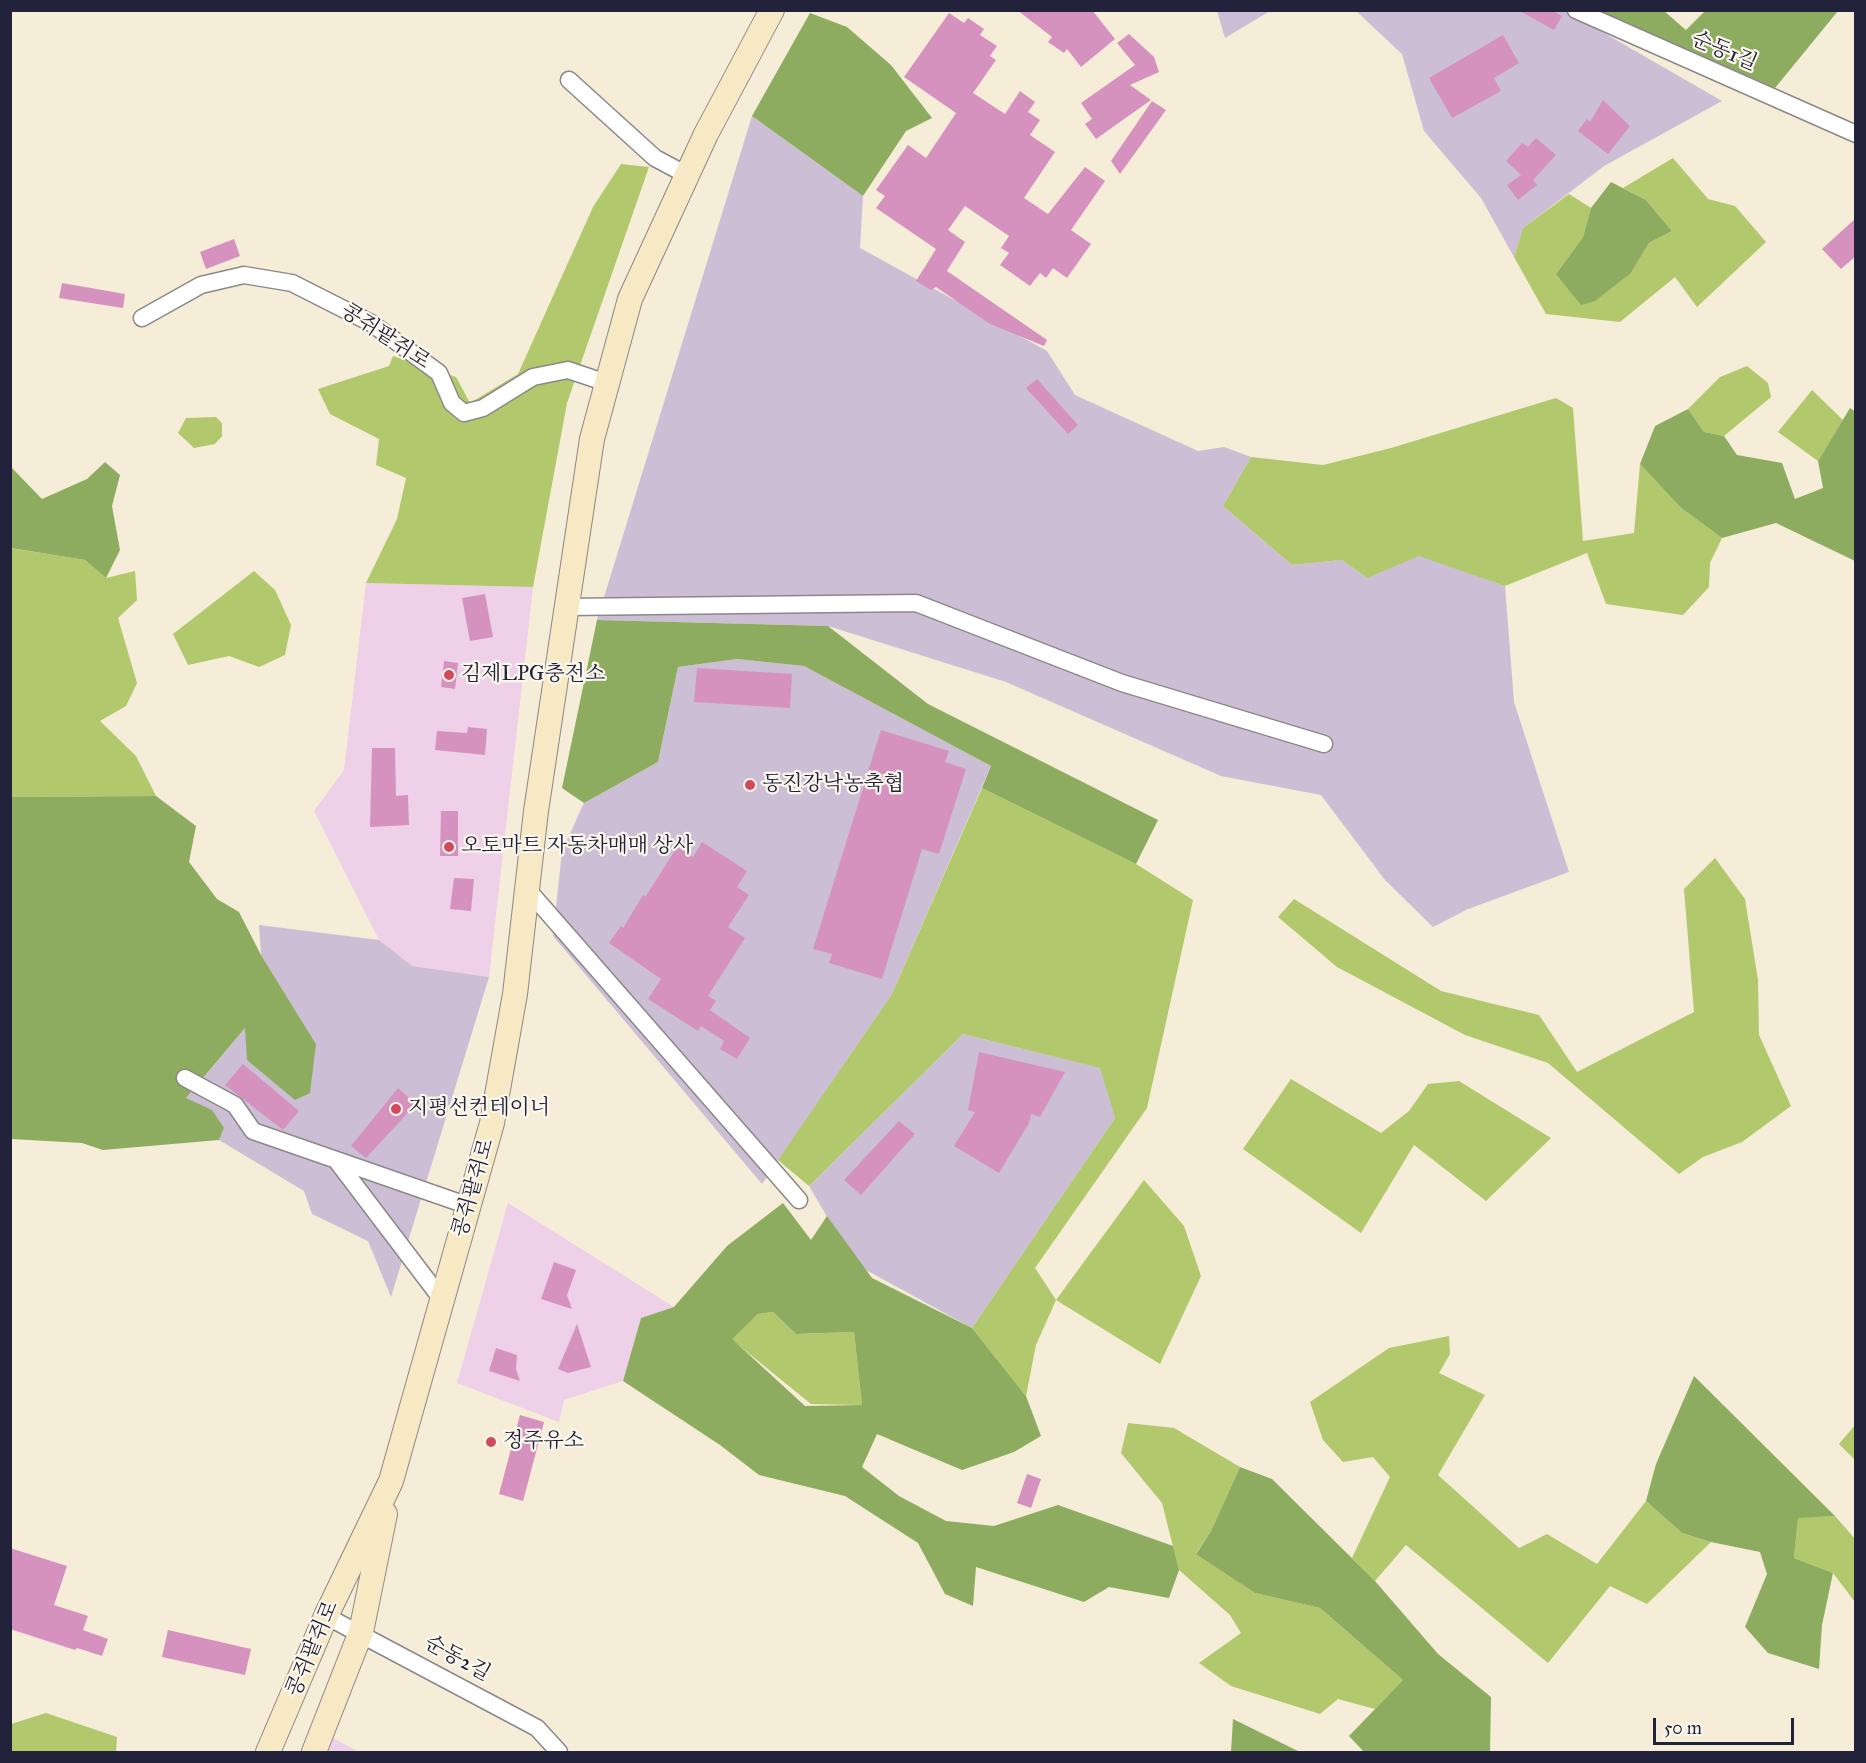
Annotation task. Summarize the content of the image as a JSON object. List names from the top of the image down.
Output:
{
  "streets": {
    "main road": ["콩쥐팥쥐로"],
    "street": ["순동1길", "순동2길"]
  },
  "crossings": [
    ["콩쥐팥쥐로", "순동2길"]
  ],
  "places": [
    "김제LPG충전소",
    "동진강낙농축협",
    "오토마트 자동차매매 상사",
    "지평선컨테이너",
    "정주유소"
  ],
  "scale_bar": "50 m"
}
